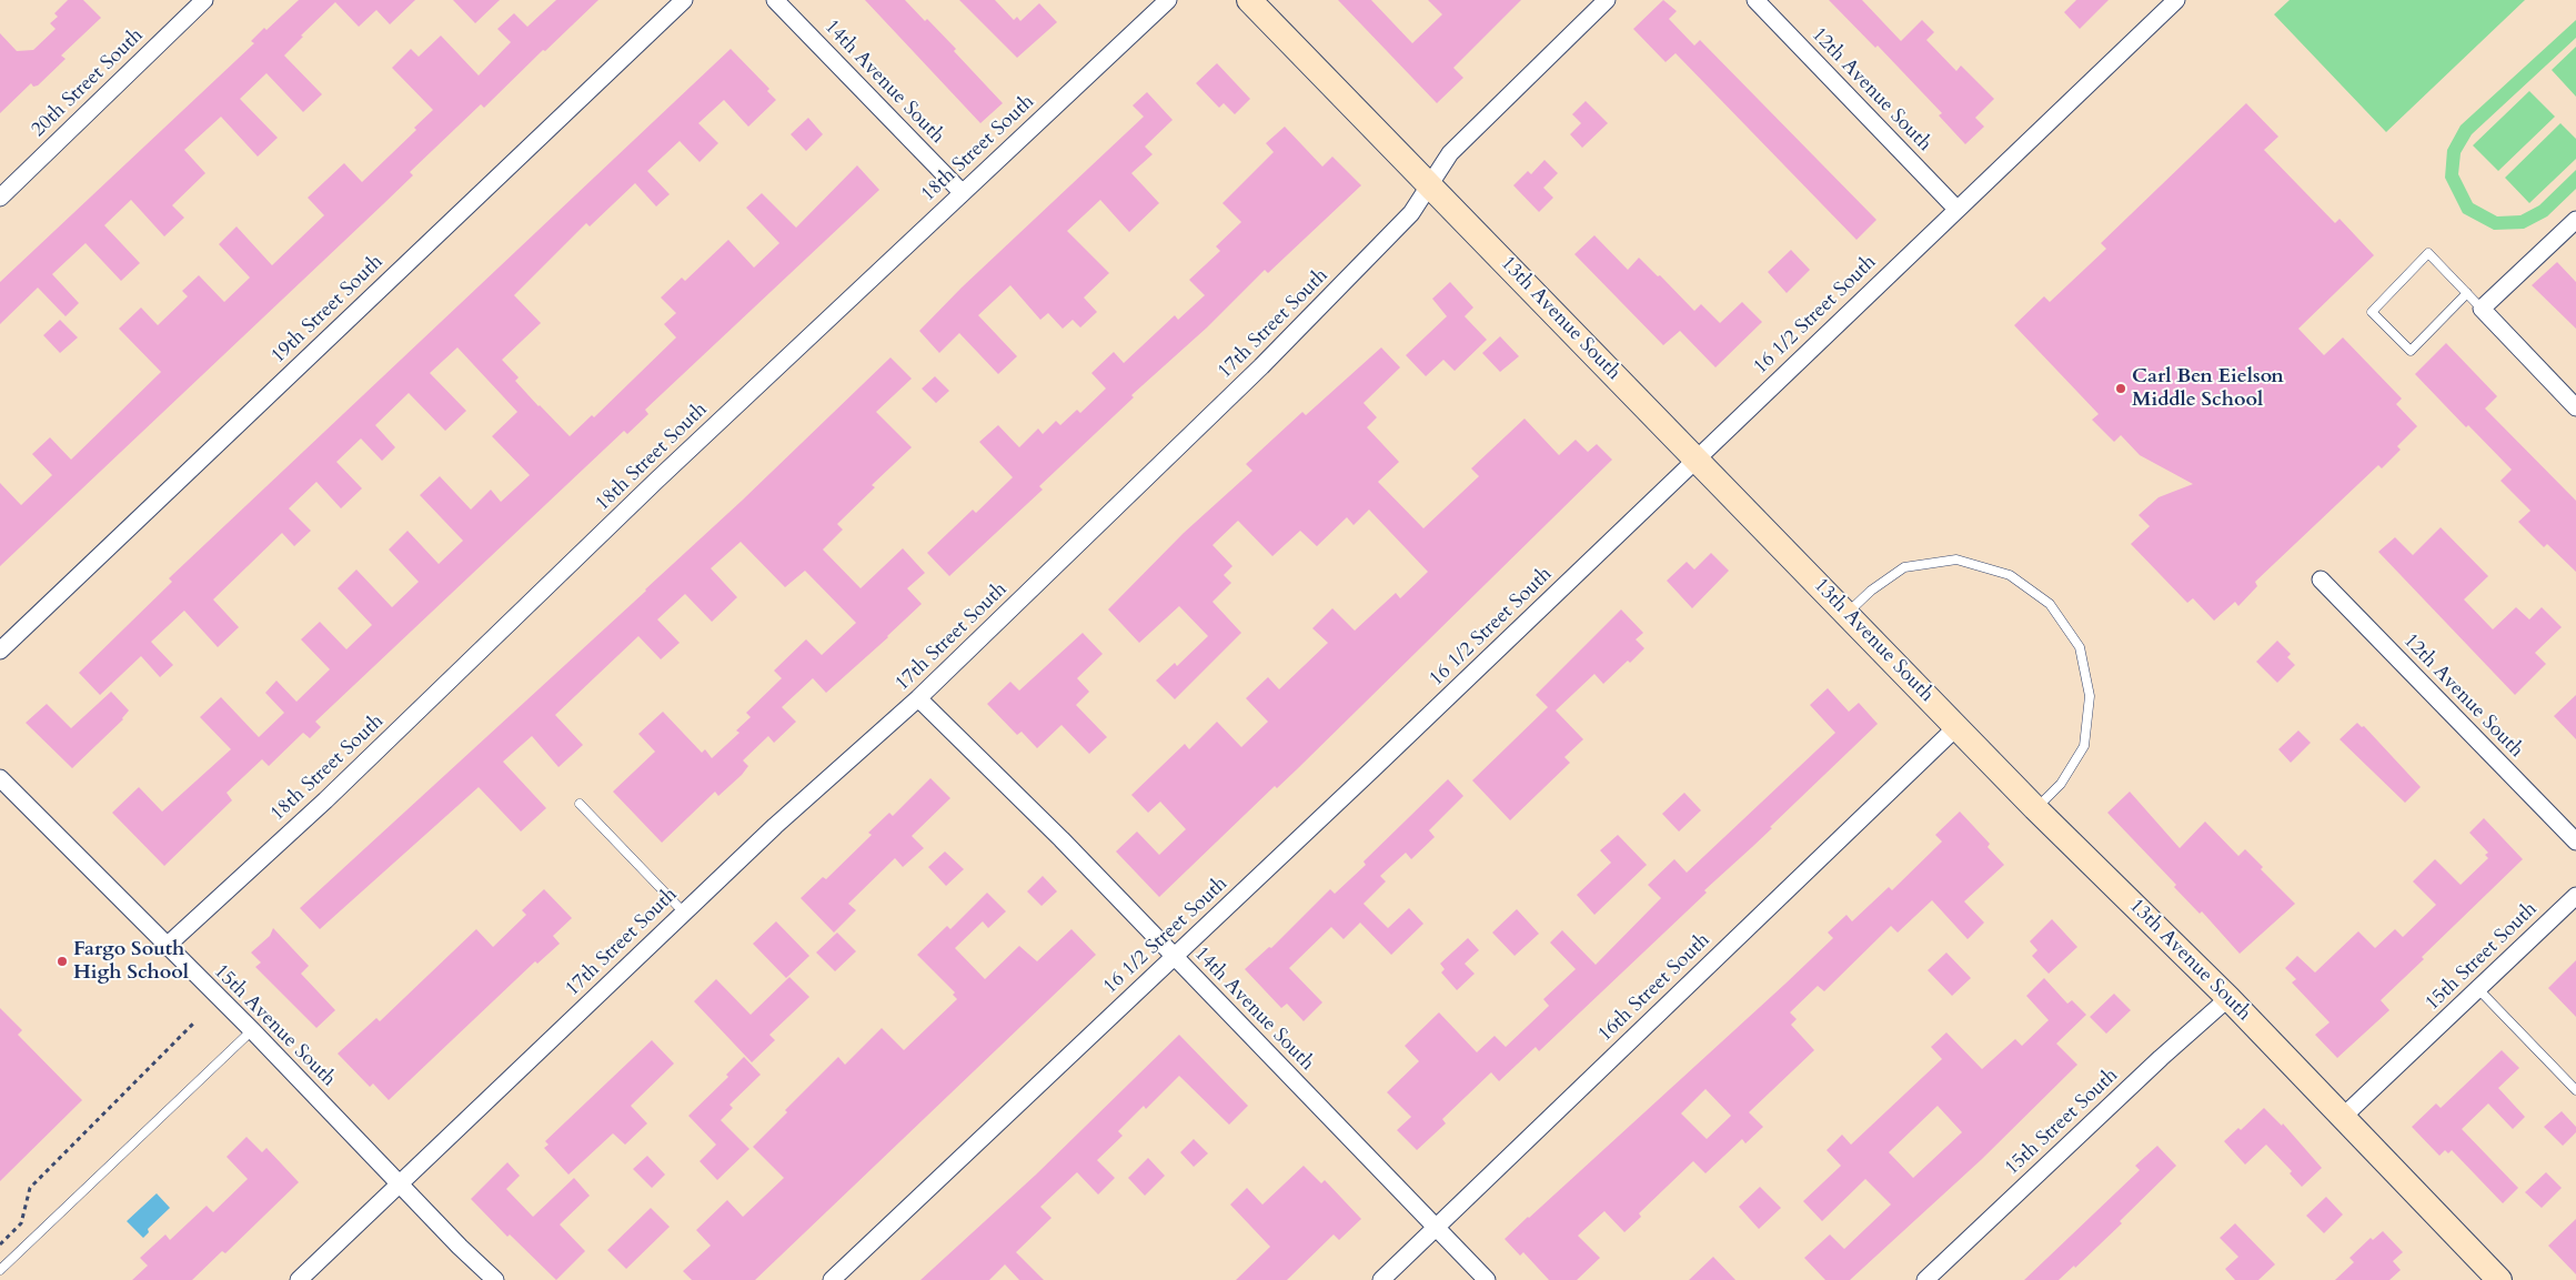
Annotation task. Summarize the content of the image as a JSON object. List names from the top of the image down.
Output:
{
  "streets": {
    "main road": ["13th Avenue South"],
    "street": [
      "14th Avenue South",
      "20th Street South",
      "12th Avenue South",
      "18th Street South",
      "19th Street South",
      "16 1/2 Street South",
      "17th Street South",
      "15th Street South",
      "16th Street South",
      "15th Avenue South"
    ]
  },
  "crossings": [
    ["14th Avenue South", "18th Street South"],
    ["14th Avenue South", "16 1/2 Street South"],
    ["14th Avenue South", "17th Street South"],
    ["14th Avenue South", "16th Street South"],
    ["12th Avenue South", "16 1/2 Street South"],
    ["18th Street South", "15th Avenue South"],
    ["16 1/2 Street South", "13th Avenue South"],
    ["13th Avenue South", "17th Street South"],
    ["13th Avenue South", "15th Street South"],
    ["13th Avenue South", "16th Street South"],
    ["17th Street South", "15th Avenue South"]
  ],
  "places": ["Carl Ben Eielson Middle School", "Fargo South High School"]
}
